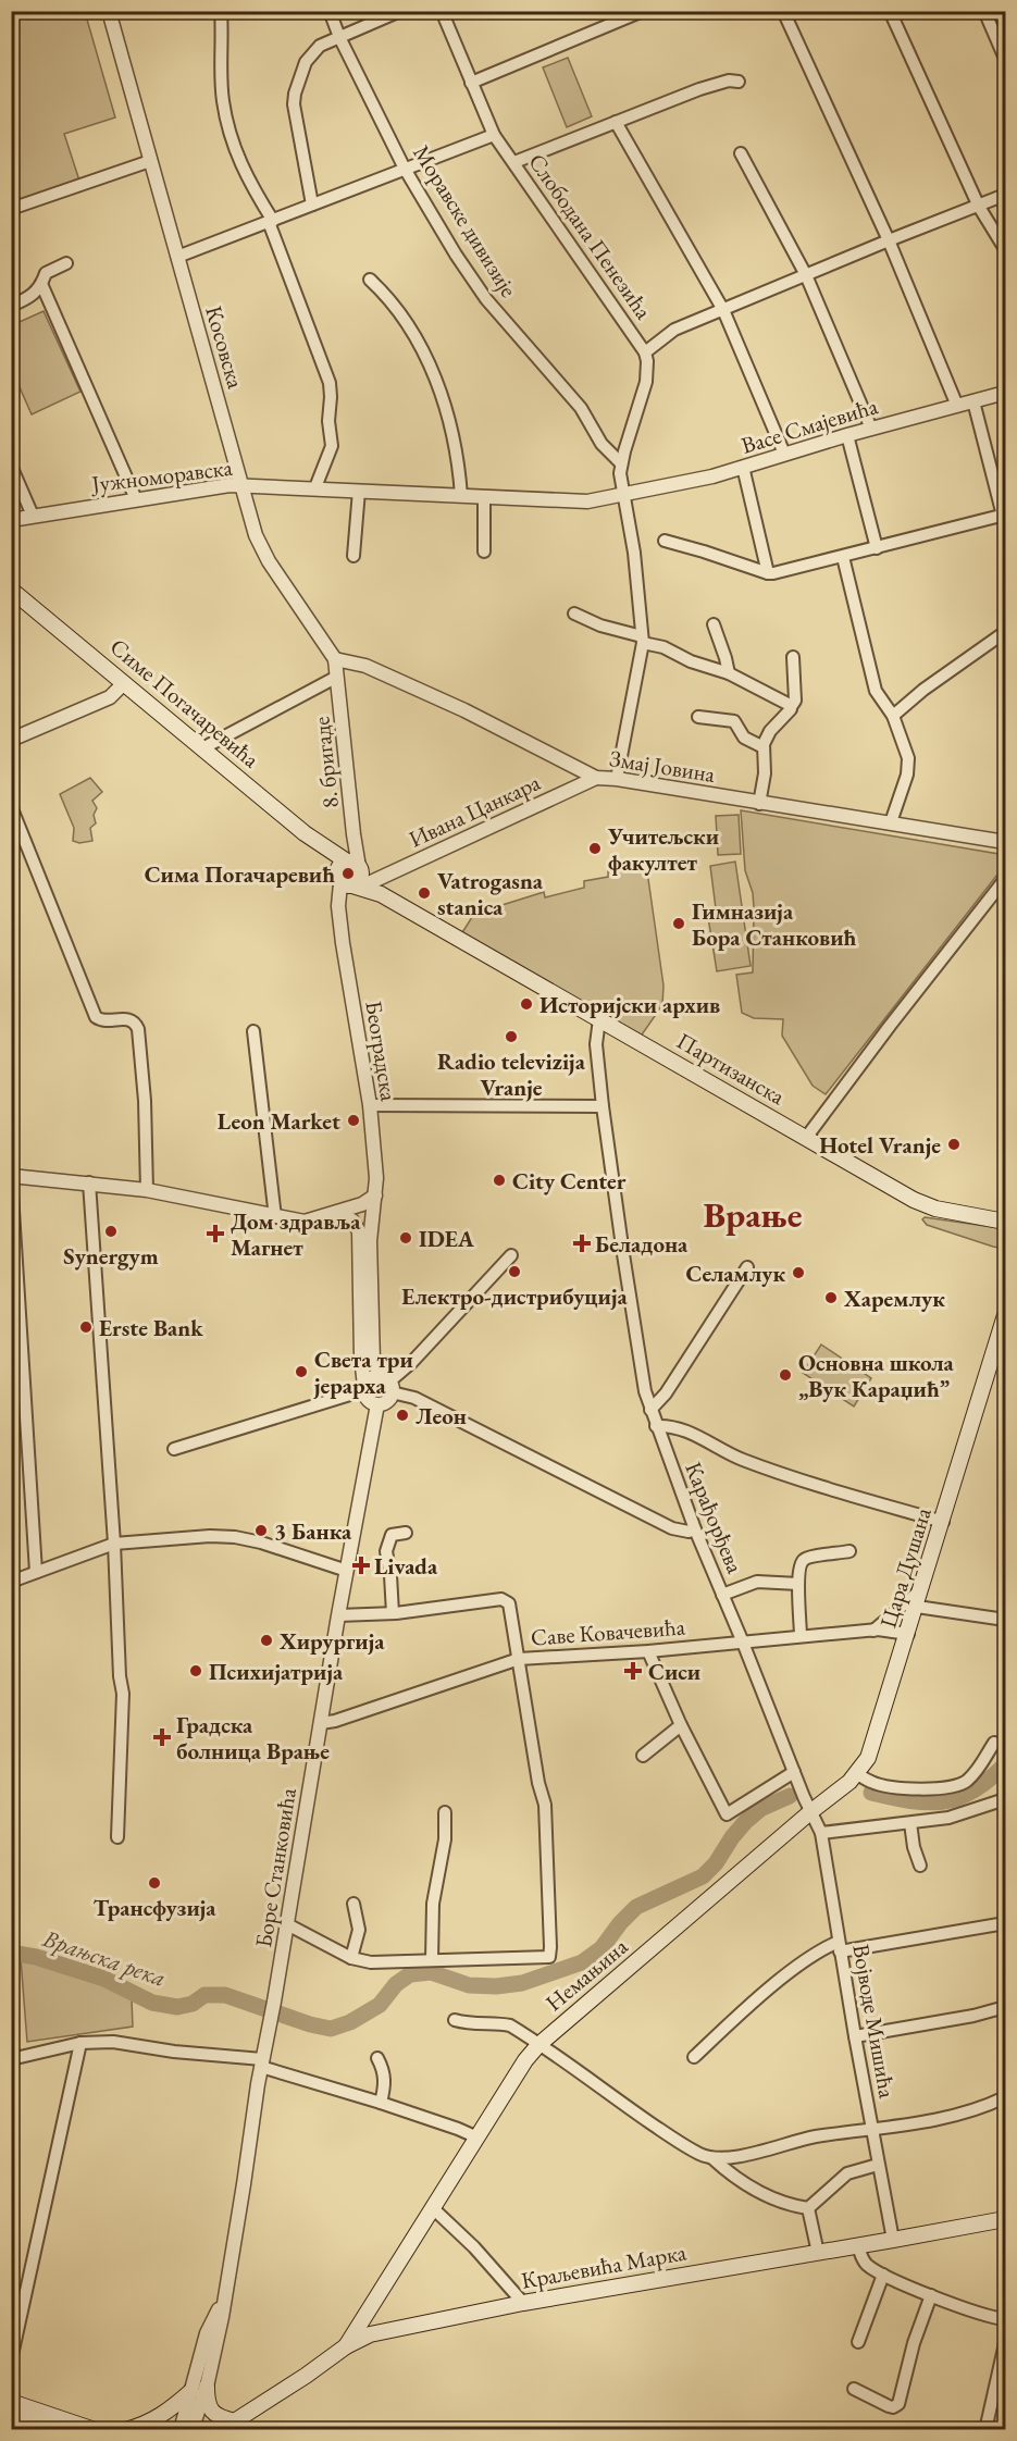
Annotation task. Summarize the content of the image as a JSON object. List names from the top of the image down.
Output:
{
  "streets": {
    "main road": [
      "Симе Погачаревића",
      "Партизанска",
      "Цара Душана",
      "Немањина",
      "Краљевића Марка"
    ],
    "street": [
      "Моравске дивизије",
      "Слободана Пенезића",
      "Косовска",
      "Васе Смајевића",
      "Јужноморавска",
      "8. бригаде",
      "Змај Јовина",
      "Ивана Цанкара",
      "Београдска",
      "Карађорђева",
      "Саве Ковачевића",
      "Боре Станковића",
      "Војводе Мишића"
    ]
  },
  "crossings": [
    ["Моравске дивизије", "Слободана Пенезића"],
    ["Слободана Пенезића", "Васе Смајевића"],
    ["Слободана Пенезића", "Јужноморавска"],
    ["Слободана Пенезића", "Змај Јовина"],
    ["Косовска", "Јужноморавска"],
    ["Косовска", "8. бригаде"],
    ["Косовска", "Змај Јовина"],
    ["Васе Смајевића", "Јужноморавска"],
    ["Симе Погачаревића", "8. бригаде"],
    ["Симе Погачаревића", "Ивана Цанкара"],
    ["Симе Погачаревића", "Београдска"],
    ["Симе Погачаревића", "Партизанска"],
    ["8. бригаде", "Ивана Цанкара"],
    ["8. бригаде", "Београдска"],
    ["8. бригаде", "Партизанска"],
    ["Змај Јовина", "Ивана Цанкара"],
    ["Ивана Цанкара", "Београдска"],
    ["Ивана Цанкара", "Партизанска"],
    ["Београдска", "Партизанска"],
    ["Београдска", "Боре Станковића"],
    ["Партизанска", "Карађорђева"],
    ["Карађорђева", "Цара Душана"],
    ["Карађорђева", "Саве Ковачевића"],
    ["Карађорђева", "Немањина"],
    ["Карађорђева", "Војводе Мишића"],
    ["Цара Душана", "Саве Ковачевића"],
    ["Цара Душана", "Немањина"],
    ["Цара Душана", "Војводе Мишића"],
    ["Саве Ковачевића", "Боре Станковића"],
    ["Немањина", "Војводе Мишића"],
    ["Немањина", "Краљевића Марка"],
    ["Војводе Мишића", "Краљевића Марка"]
  ],
  "districts": ["Врање"],
  "water": ["Врањска река"],
  "places": {
    "other": [
      "Учитељски факултет",
      "Сима Погачаревић",
      "Vatrogasna stanica",
      "Гимназија Бора Станковић",
      "Историјски архив",
      "Radio televizija Vranje",
      "Leon Market",
      "Hotel Vranje",
      "City Center",
      "Synergym",
      "IDEA",
      "Електро-дистрибуција",
      "Селамлук",
      "Харемлук",
      "Erste Bank",
      "Света три јерарха",
      "Основна школа „Вук Караџић”",
      "Леон",
      "3 Банка",
      "Хирургија",
      "Психијатрија",
      "Трансфузија"
    ],
    "health": [
      "Дом здравља Магнет",
      "Беладона",
      "Livada",
      "Сиси",
      "Градска болница Врање"
    ]
  }
}
